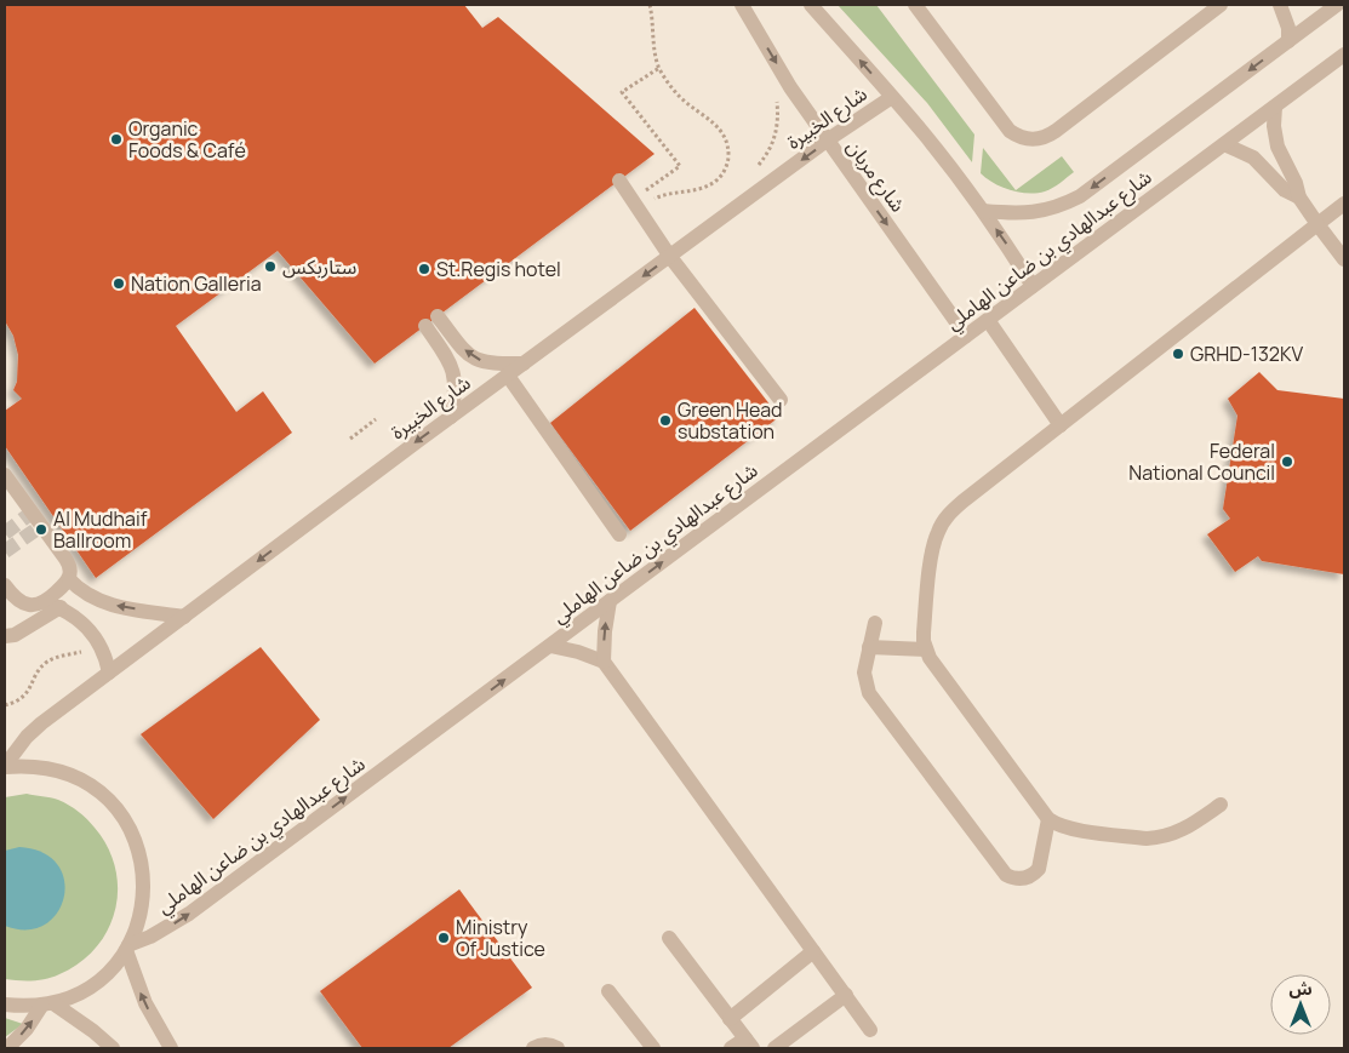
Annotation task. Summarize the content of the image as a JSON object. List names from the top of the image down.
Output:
{
  "streets": {
    "street": ["شارع الخبيرة", "شارع مربان", "شارع عبدالهادي بن ضاعن الهاملي"]
  },
  "crossings": [
    ["شارع الخبيرة", "شارع مربان"],
    ["شارع مربان", "شارع عبدالهادي بن ضاعن الهاملي"]
  ],
  "one_way": ["شارع الخبيرة"],
  "places": [
    "Organic Foods & Café",
    "ستاربكس",
    "St.Regis hotel",
    "Nation Galleria",
    "GRHD-132KV",
    "Green Head substation",
    "Federal National Council",
    "Al Mudhaif Ballroom",
    "Ministry Of Justice"
  ],
  "north": "top"
}
